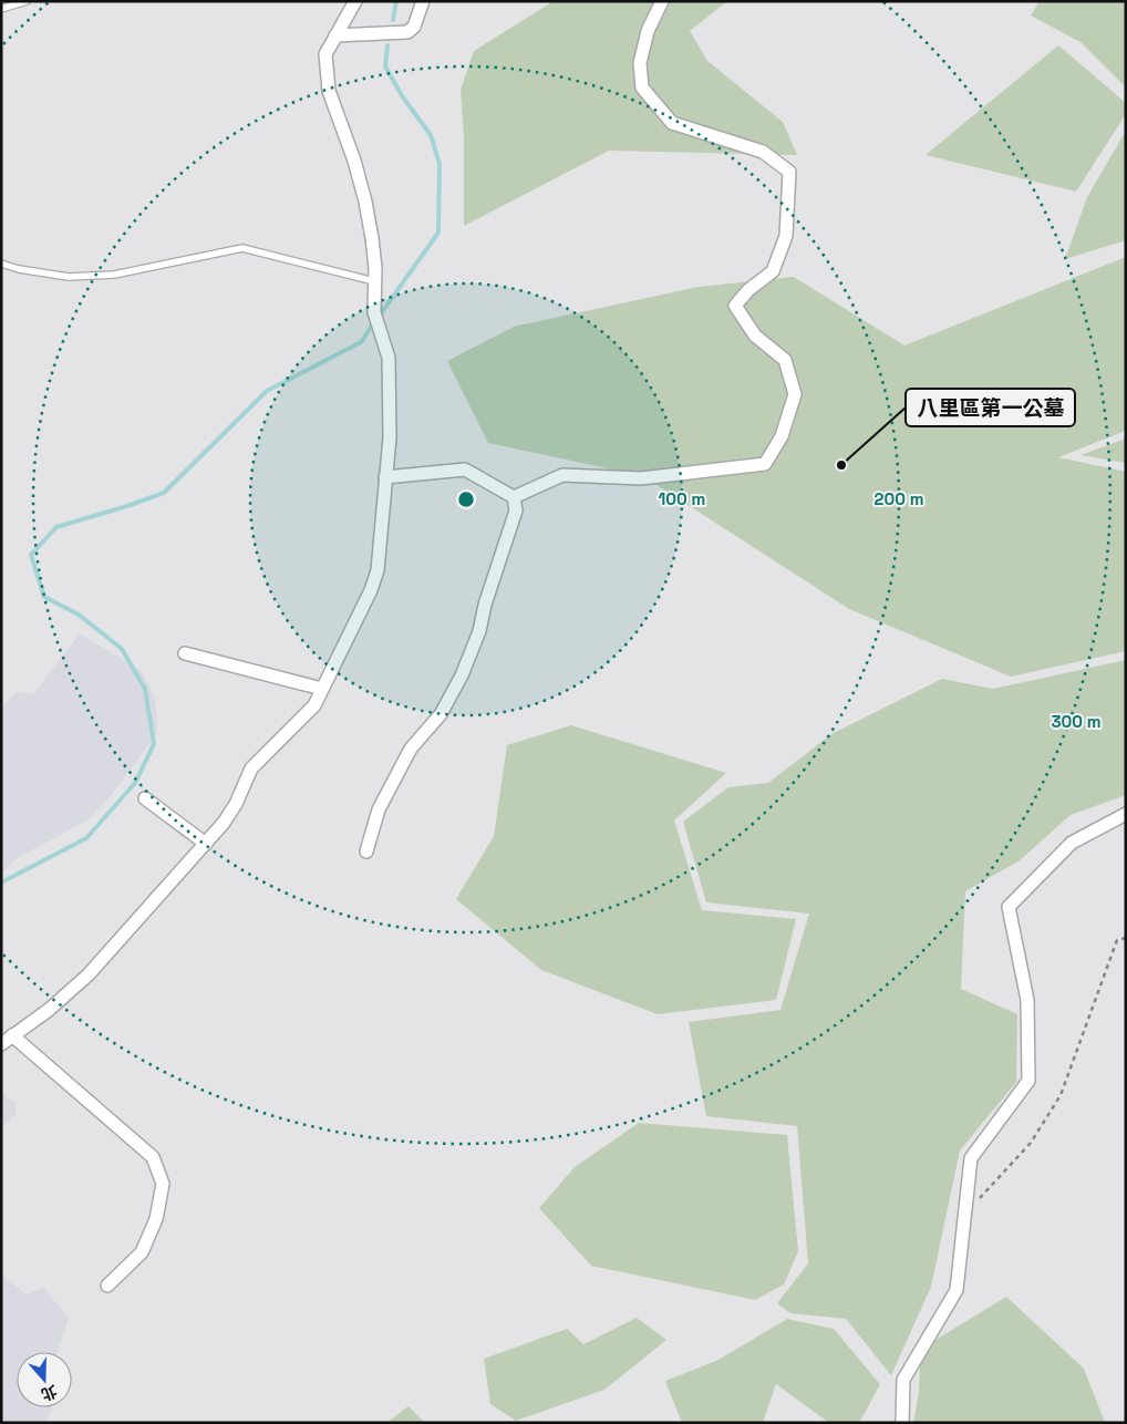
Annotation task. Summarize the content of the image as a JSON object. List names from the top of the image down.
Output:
{
  "places": ["八里區第一公墓"],
  "north": "bottom",
  "rings": ["100 m", "200 m", "300 m"]
}
